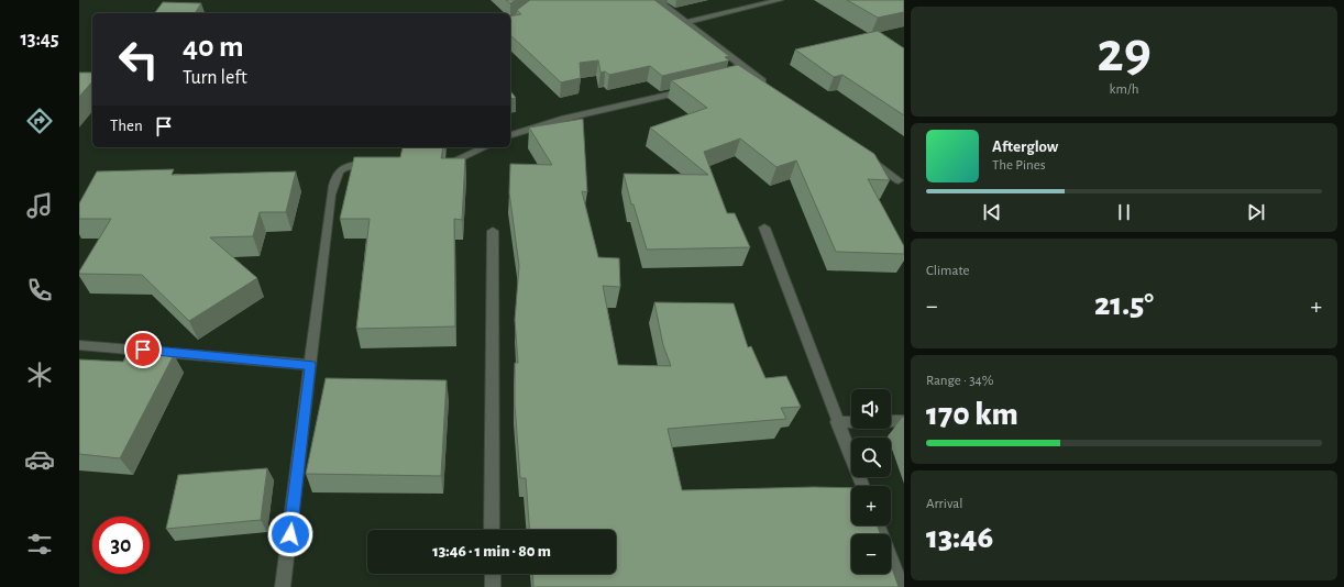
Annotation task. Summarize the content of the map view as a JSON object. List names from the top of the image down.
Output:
{
  "page": {
    "tabs": "13:45",
    "tile": [
      ["29", "km/h"],
      "Climate",
      ["Range · 34%", "170 km"],
      ["Arrival", "13:46"]
    ],
    "turn": ["40 m", "Turn left"],
    "then": "Then",
    "song": ["Afterglow", "The Pines"],
    "heat": ["−", "21.5°", "+"],
    "map_buttons": ["+", "−"],
    "limit": "30",
    "trip": "13:46 · 1 min · 80 m"
  }
}
